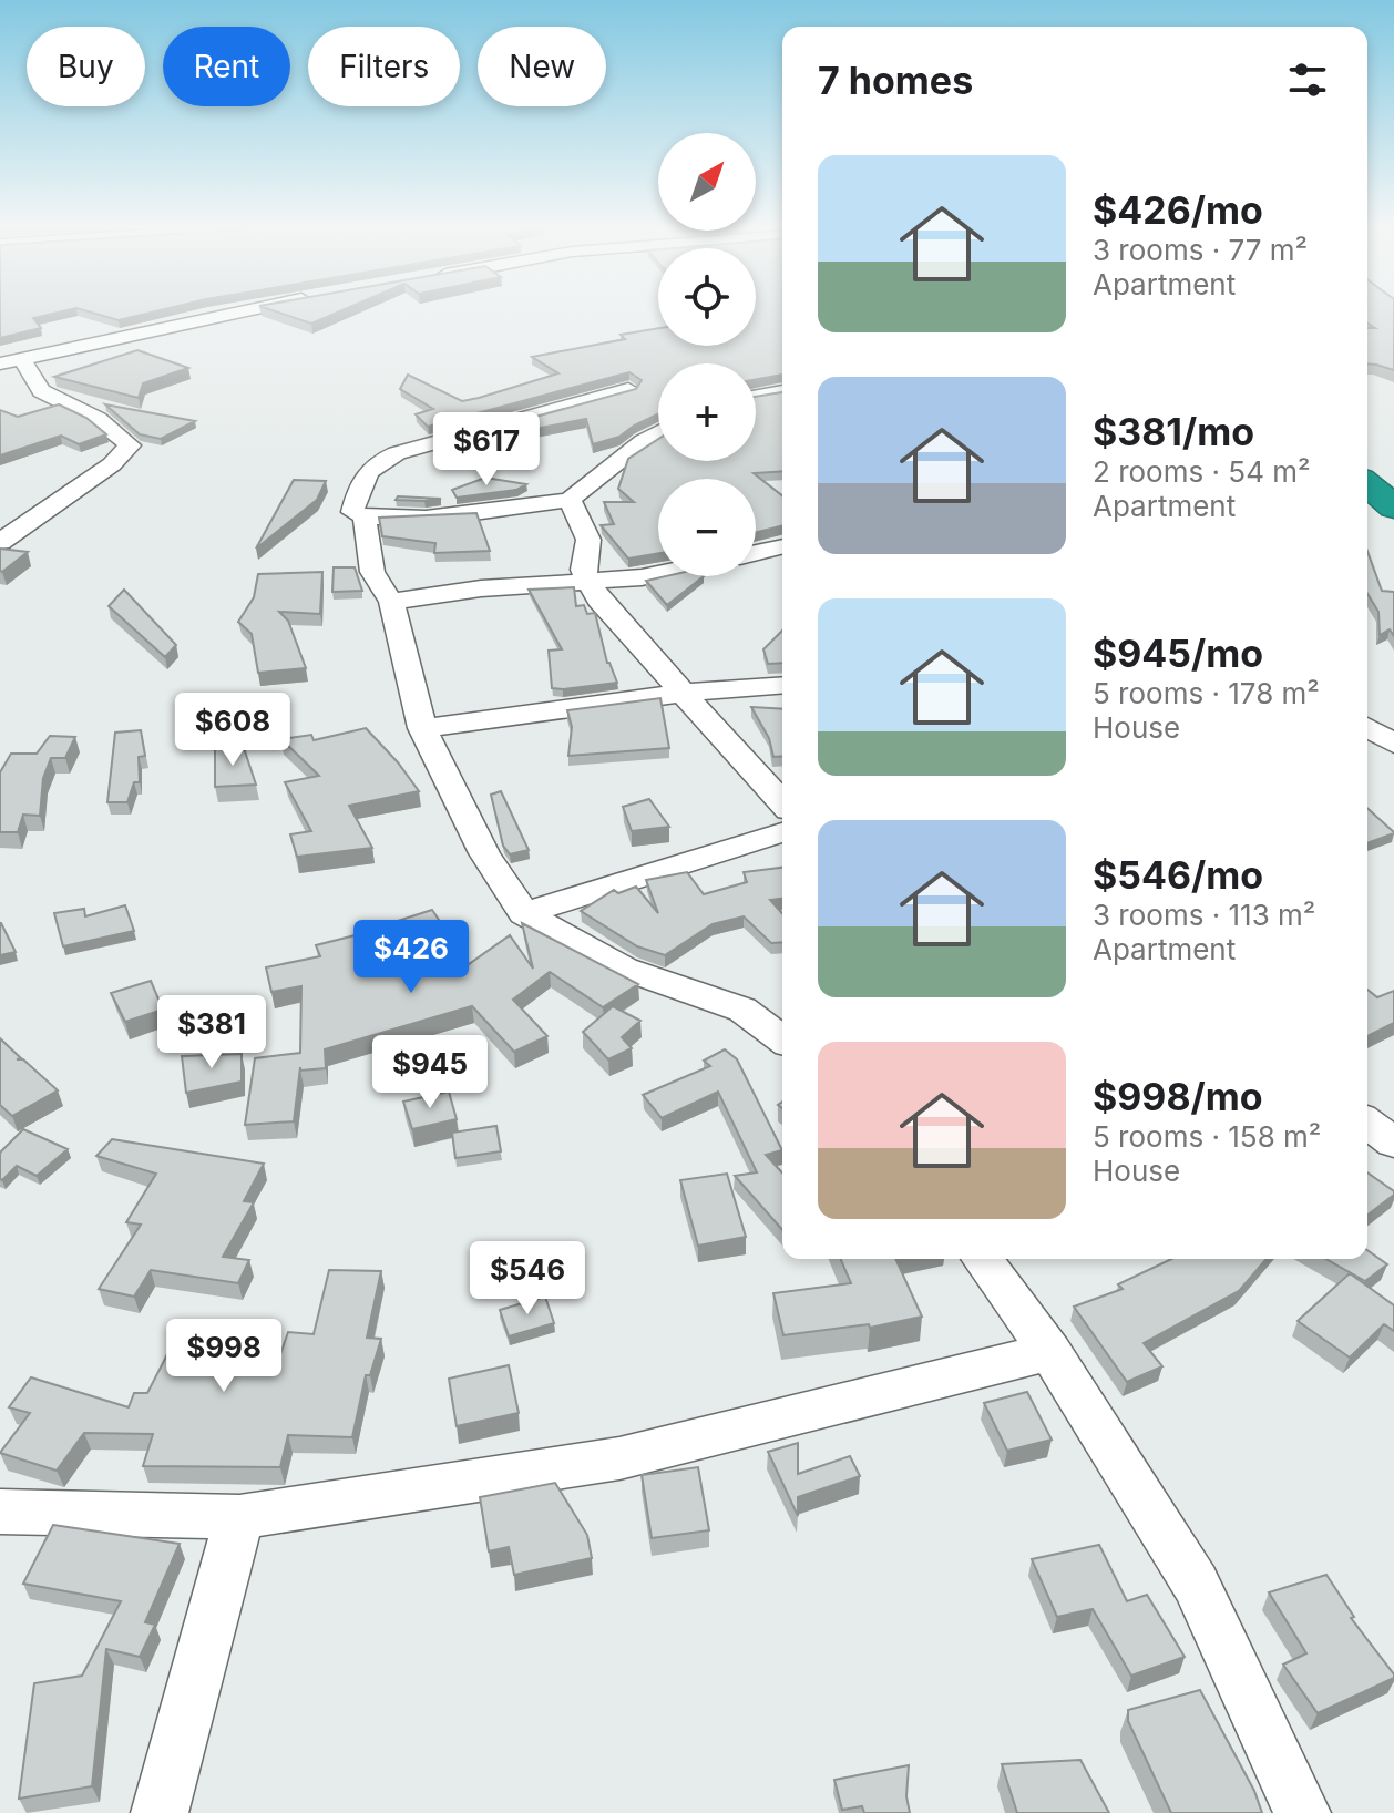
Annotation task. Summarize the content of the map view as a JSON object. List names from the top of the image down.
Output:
{
  "north": "top right",
  "page": {
    "chip": [
      "Buy",
      "Rent",
      "Filters",
      "New"
    ],
    "heading": "7 homes",
    "map_buttons": ["+", "−"],
    "list": [
      {
        "name": "$426/mo",
        "note": "3 rooms · 77 m² · Apartment"
      },
      {
        "name": "$381/mo",
        "note": "2 rooms · 54 m² · Apartment"
      },
      {
        "name": "$945/mo",
        "note": "5 rooms · 178 m² · House"
      },
      {
        "name": "$546/mo",
        "note": "3 rooms · 113 m² · Apartment"
      },
      {
        "name": "$998/mo",
        "note": "5 rooms · 158 m² · House"
      }
    ],
    "price": [
      "$617",
      "$608",
      "$426",
      "$381",
      "$945",
      "$546",
      "$998"
    ]
  }
}
